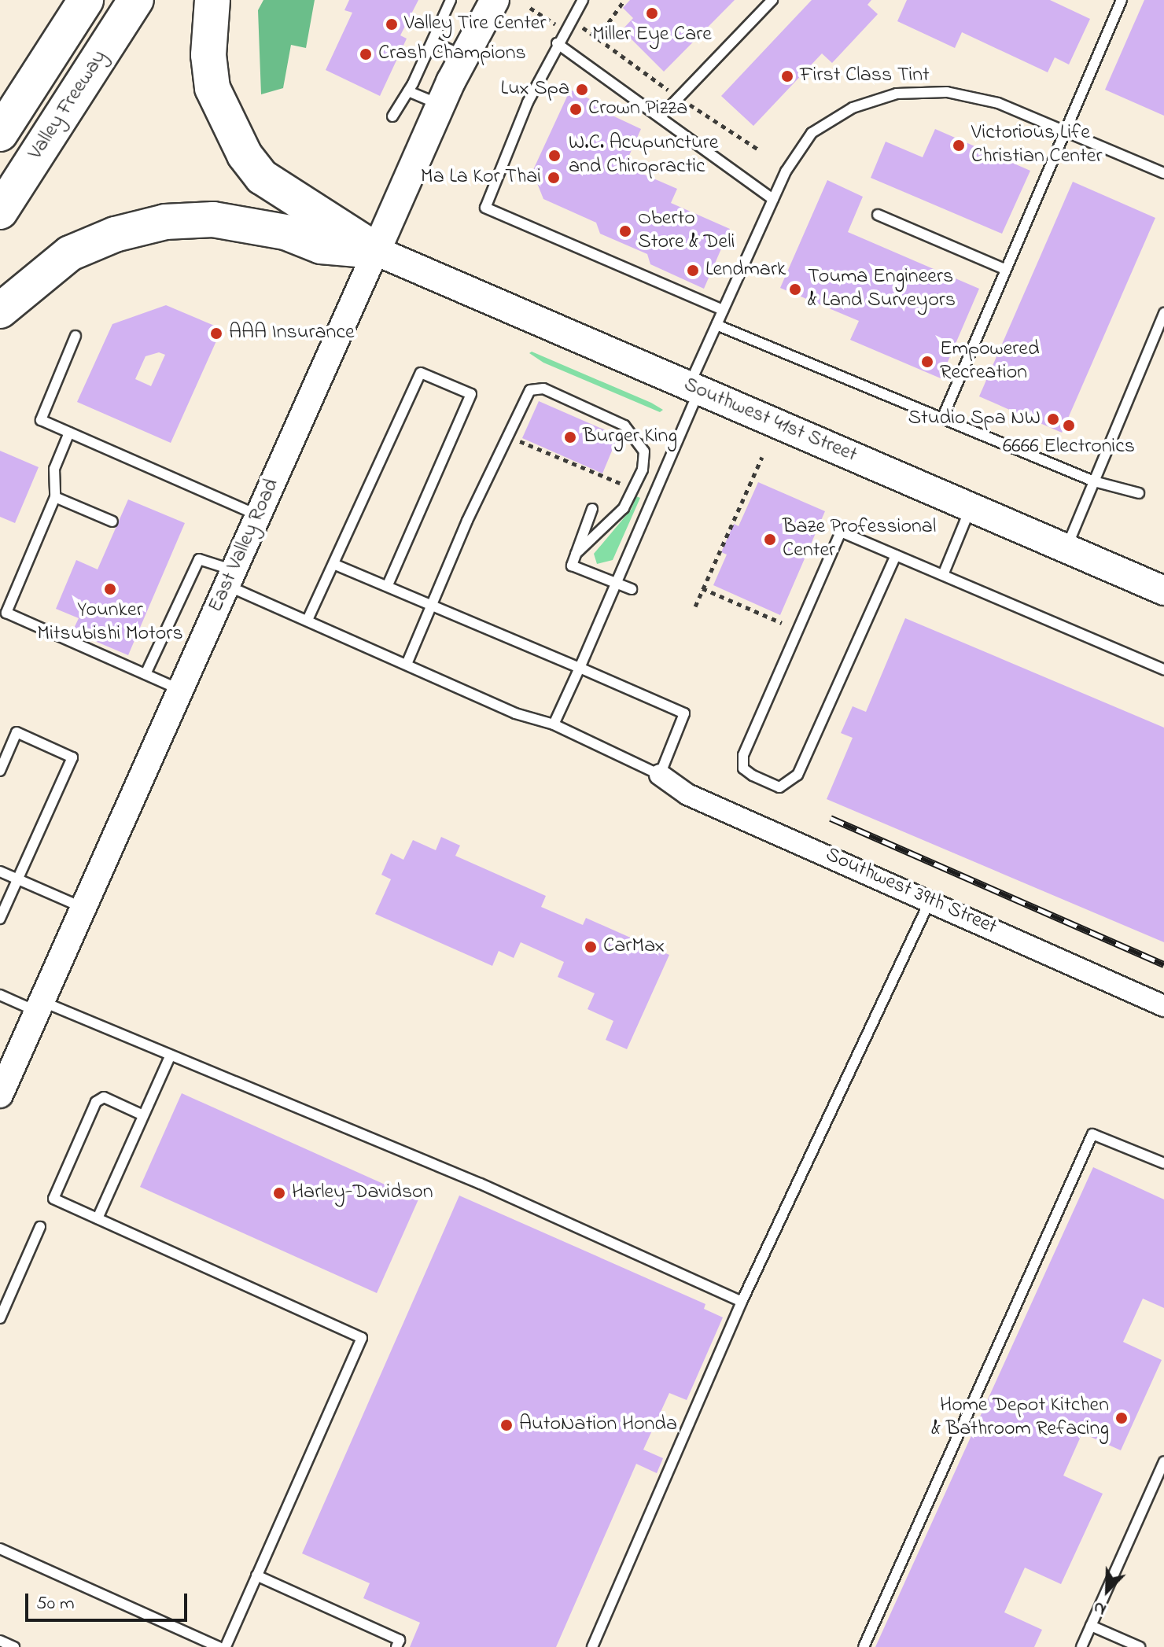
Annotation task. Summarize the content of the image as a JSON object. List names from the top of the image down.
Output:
{
  "streets": {
    "highway": ["Valley Freeway"],
    "main road": ["Southwest 41st Street", "East Valley Road"],
    "street": ["Southwest 39th Street"]
  },
  "crossings": [
    ["Southwest 41st Street", "East Valley Road"]
  ],
  "places": [
    "Miller Eye Care",
    "Valley Tire Center",
    "Crash Champions",
    "First Class Tint",
    "Lux Spa",
    "Crown Pizza",
    "Victorious Life Christian Center",
    "W.C. Acupuncture and Chiropractic",
    "Ma La Kor Thai",
    "Oberto Store & Deli",
    "Lendmark",
    "Touma Engineers & Land Surveyors",
    "AAA Insurance",
    "Empowered Recreation",
    "Studio Spa NW",
    "6666 Electronics",
    "Burger King",
    "Baze Professional Center",
    "Younker Mitsubishi Motors",
    "CarMax",
    "Harley-Davidson",
    "Home Depot Kitchen & Bathroom Refacing",
    "AutoNation Honda"
  ],
  "scale_bar": "50 m",
  "north": "bottom left"
}
